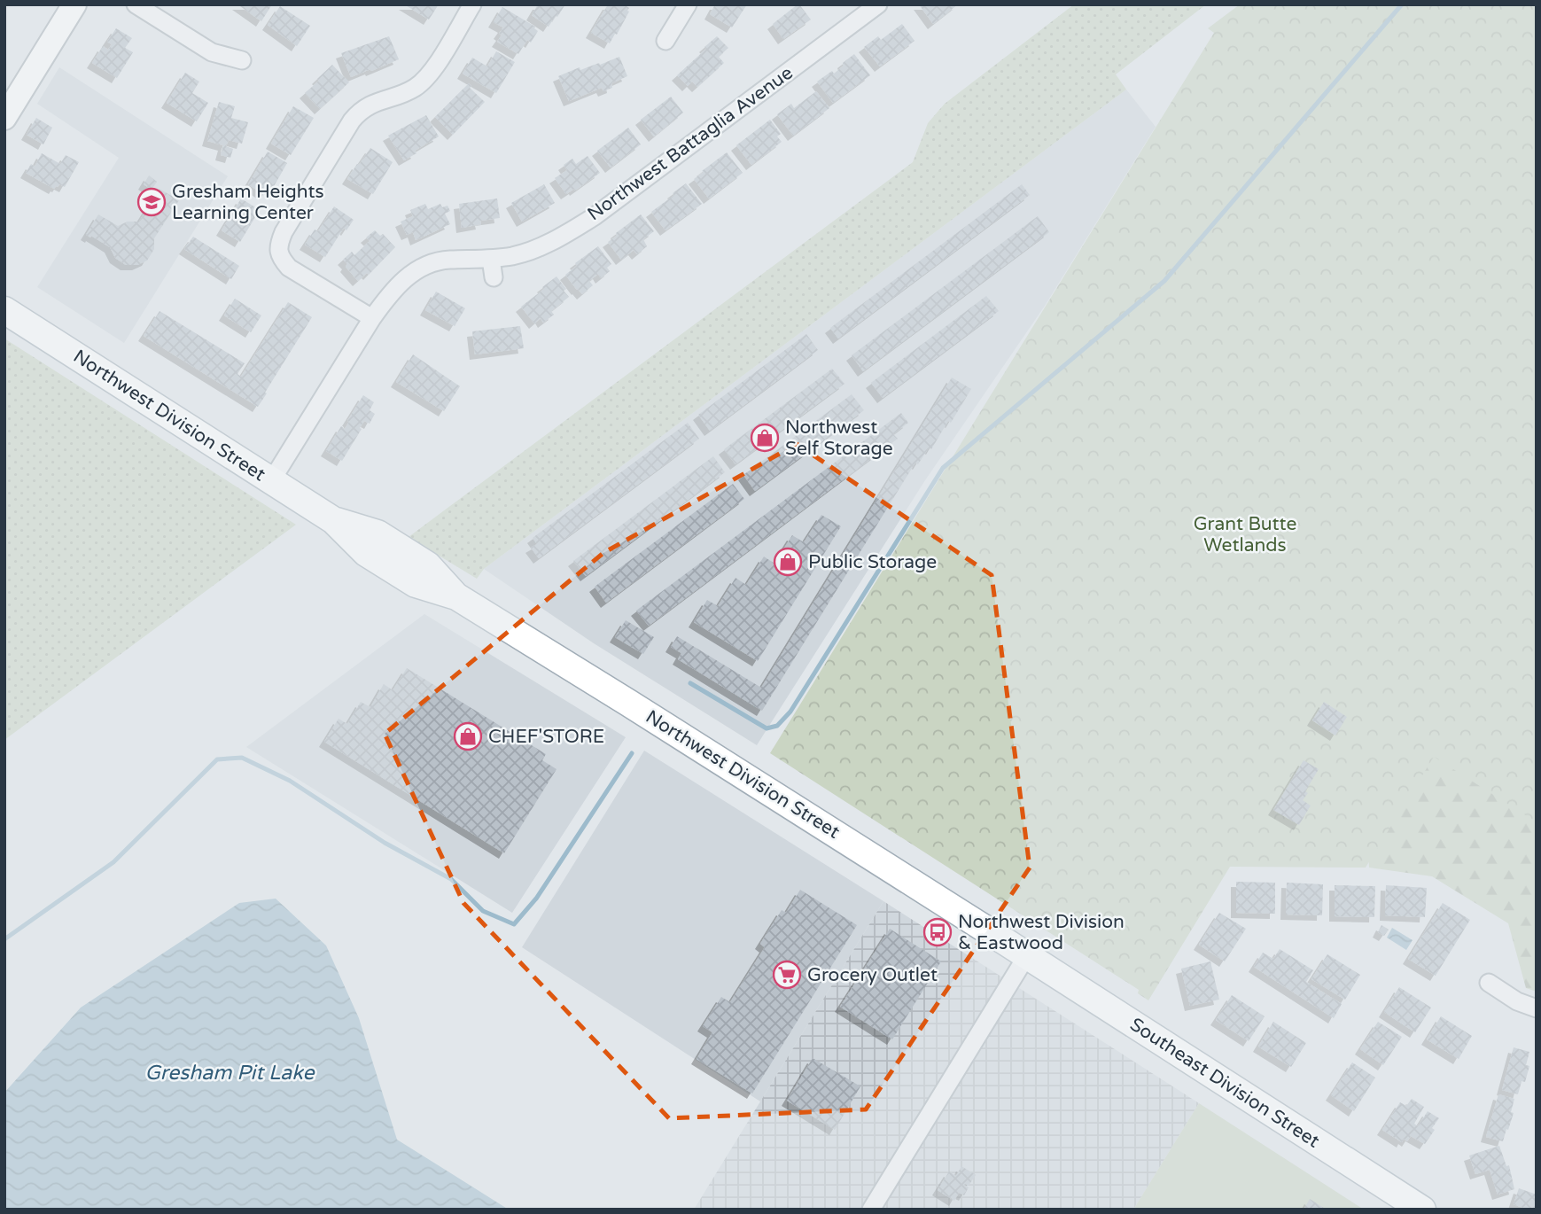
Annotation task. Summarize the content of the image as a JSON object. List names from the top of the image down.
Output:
{
  "streets": {
    "main road": ["Northwest Division Street", "Southeast Division Street"],
    "street": ["Northwest Battaglia Avenue"]
  },
  "crossings": [
    ["Northwest Battaglia Avenue", "Northwest Division Street"],
    ["Northwest Division Street", "Southeast Division Street"]
  ],
  "water": ["Gresham Pit Lake"],
  "parks": ["Grant Butte Wetlands"],
  "places": {
    "school or university": ["Gresham Heights Learning Center"],
    "shop": ["Northwest Self Storage", "Public Storage", "CHEF'STORE"],
    "bus stop": ["Northwest Division & Eastwood"],
    "supermarket": ["Grocery Outlet"]
  }
}
